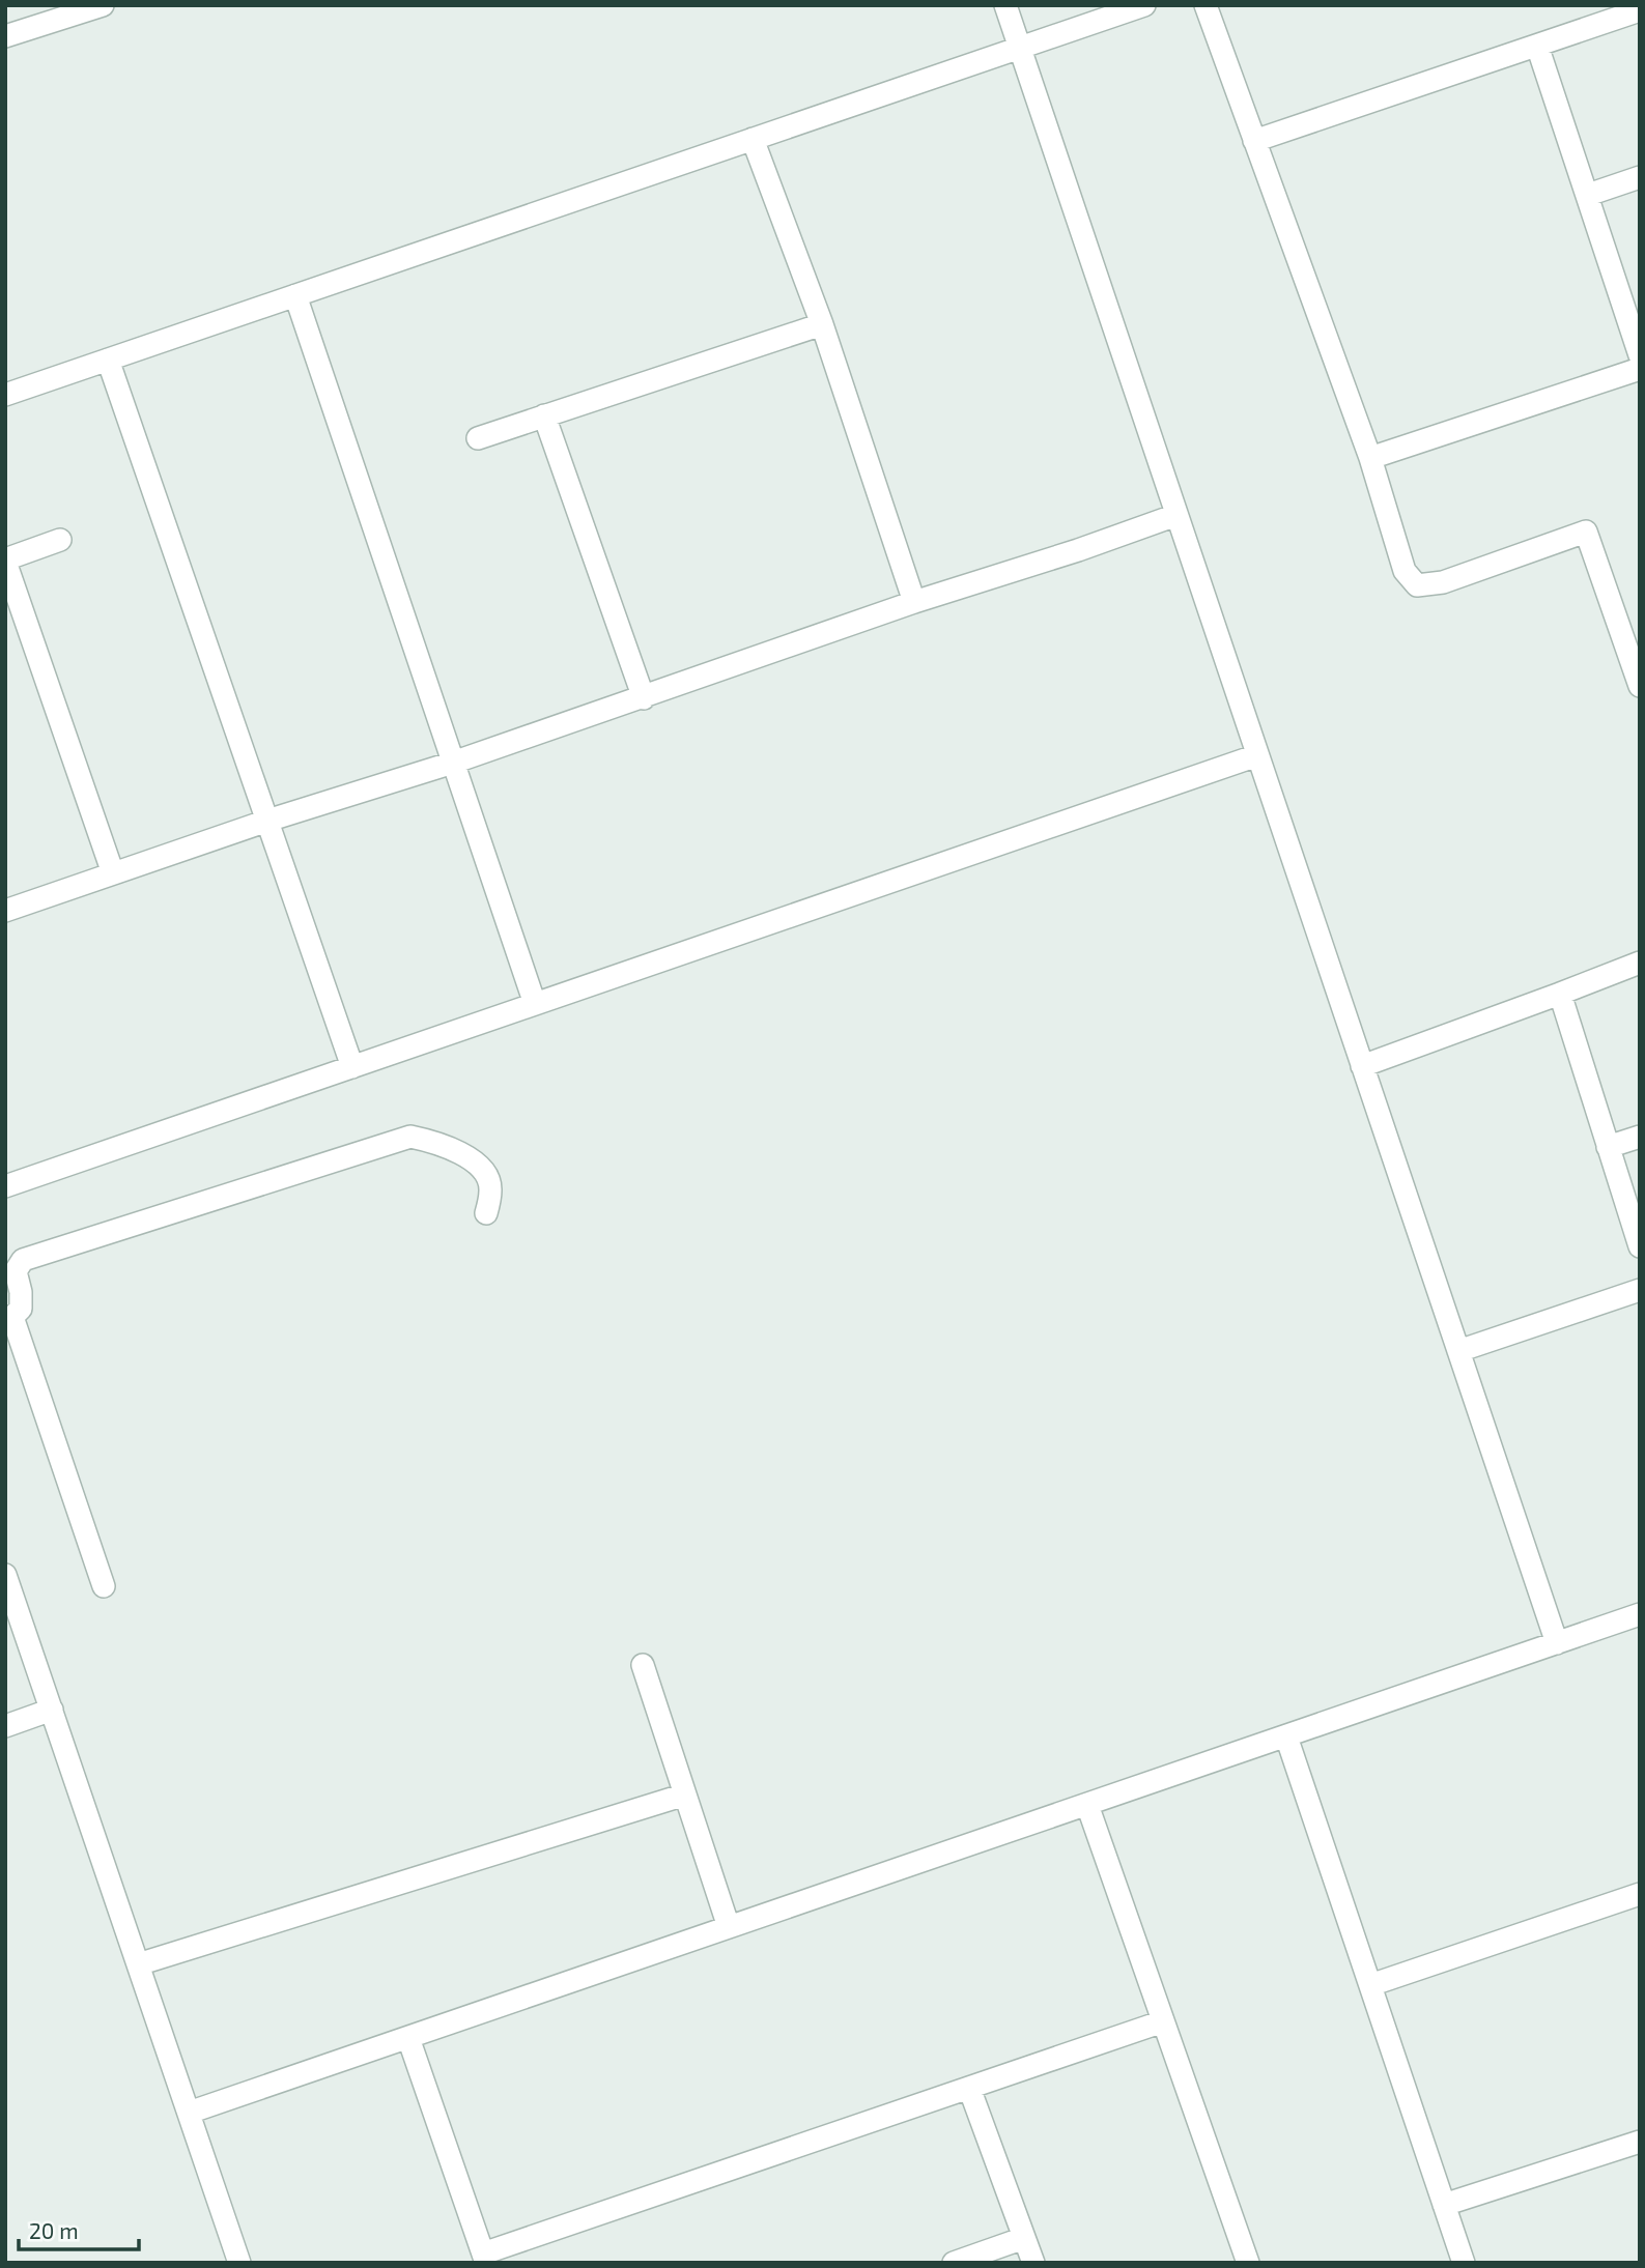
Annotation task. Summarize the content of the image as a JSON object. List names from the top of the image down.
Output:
{
  "scale_bar": "20 m"
}
